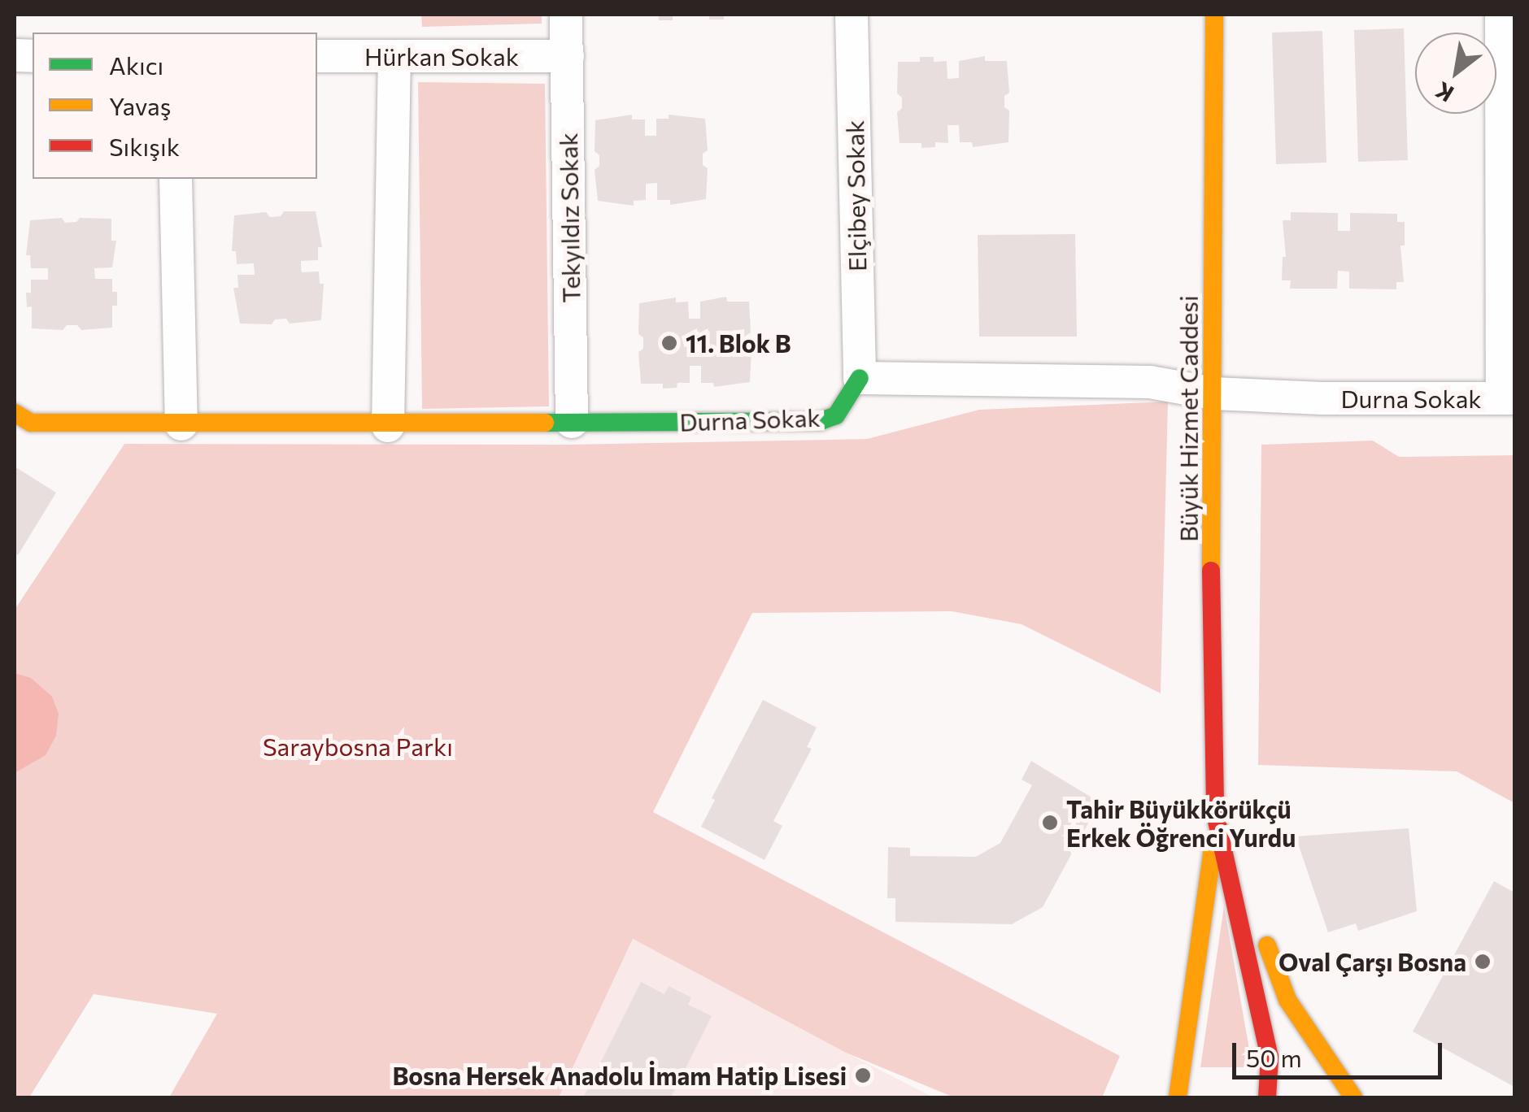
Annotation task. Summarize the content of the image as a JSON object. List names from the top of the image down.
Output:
{
  "streets": {
    "street": [
      "Hürkan Sokak",
      "Elçibey Sokak",
      "Tekyıldız Sokak",
      "Durna Sokak",
      "Büyük Hizmet Caddesi"
    ]
  },
  "crossings": [
    ["Hürkan Sokak", "Tekyıldız Sokak"],
    ["Elçibey Sokak", "Durna Sokak"],
    ["Tekyıldız Sokak", "Durna Sokak"],
    ["Durna Sokak", "Büyük Hizmet Caddesi"]
  ],
  "parks": ["Saraybosna Parkı"],
  "places": [
    "11. Blok B",
    "Tahir Büyükkörükçü Erkek Öğrenci Yurdu",
    "Oval Çarşı Bosna",
    "Bosna Hersek Anadolu İmam Hatip Lisesi"
  ],
  "legend": ["Akıcı", "Yavaş", "Sıkışık"],
  "scale_bar": "50 m",
  "north": "bottom left"
}
